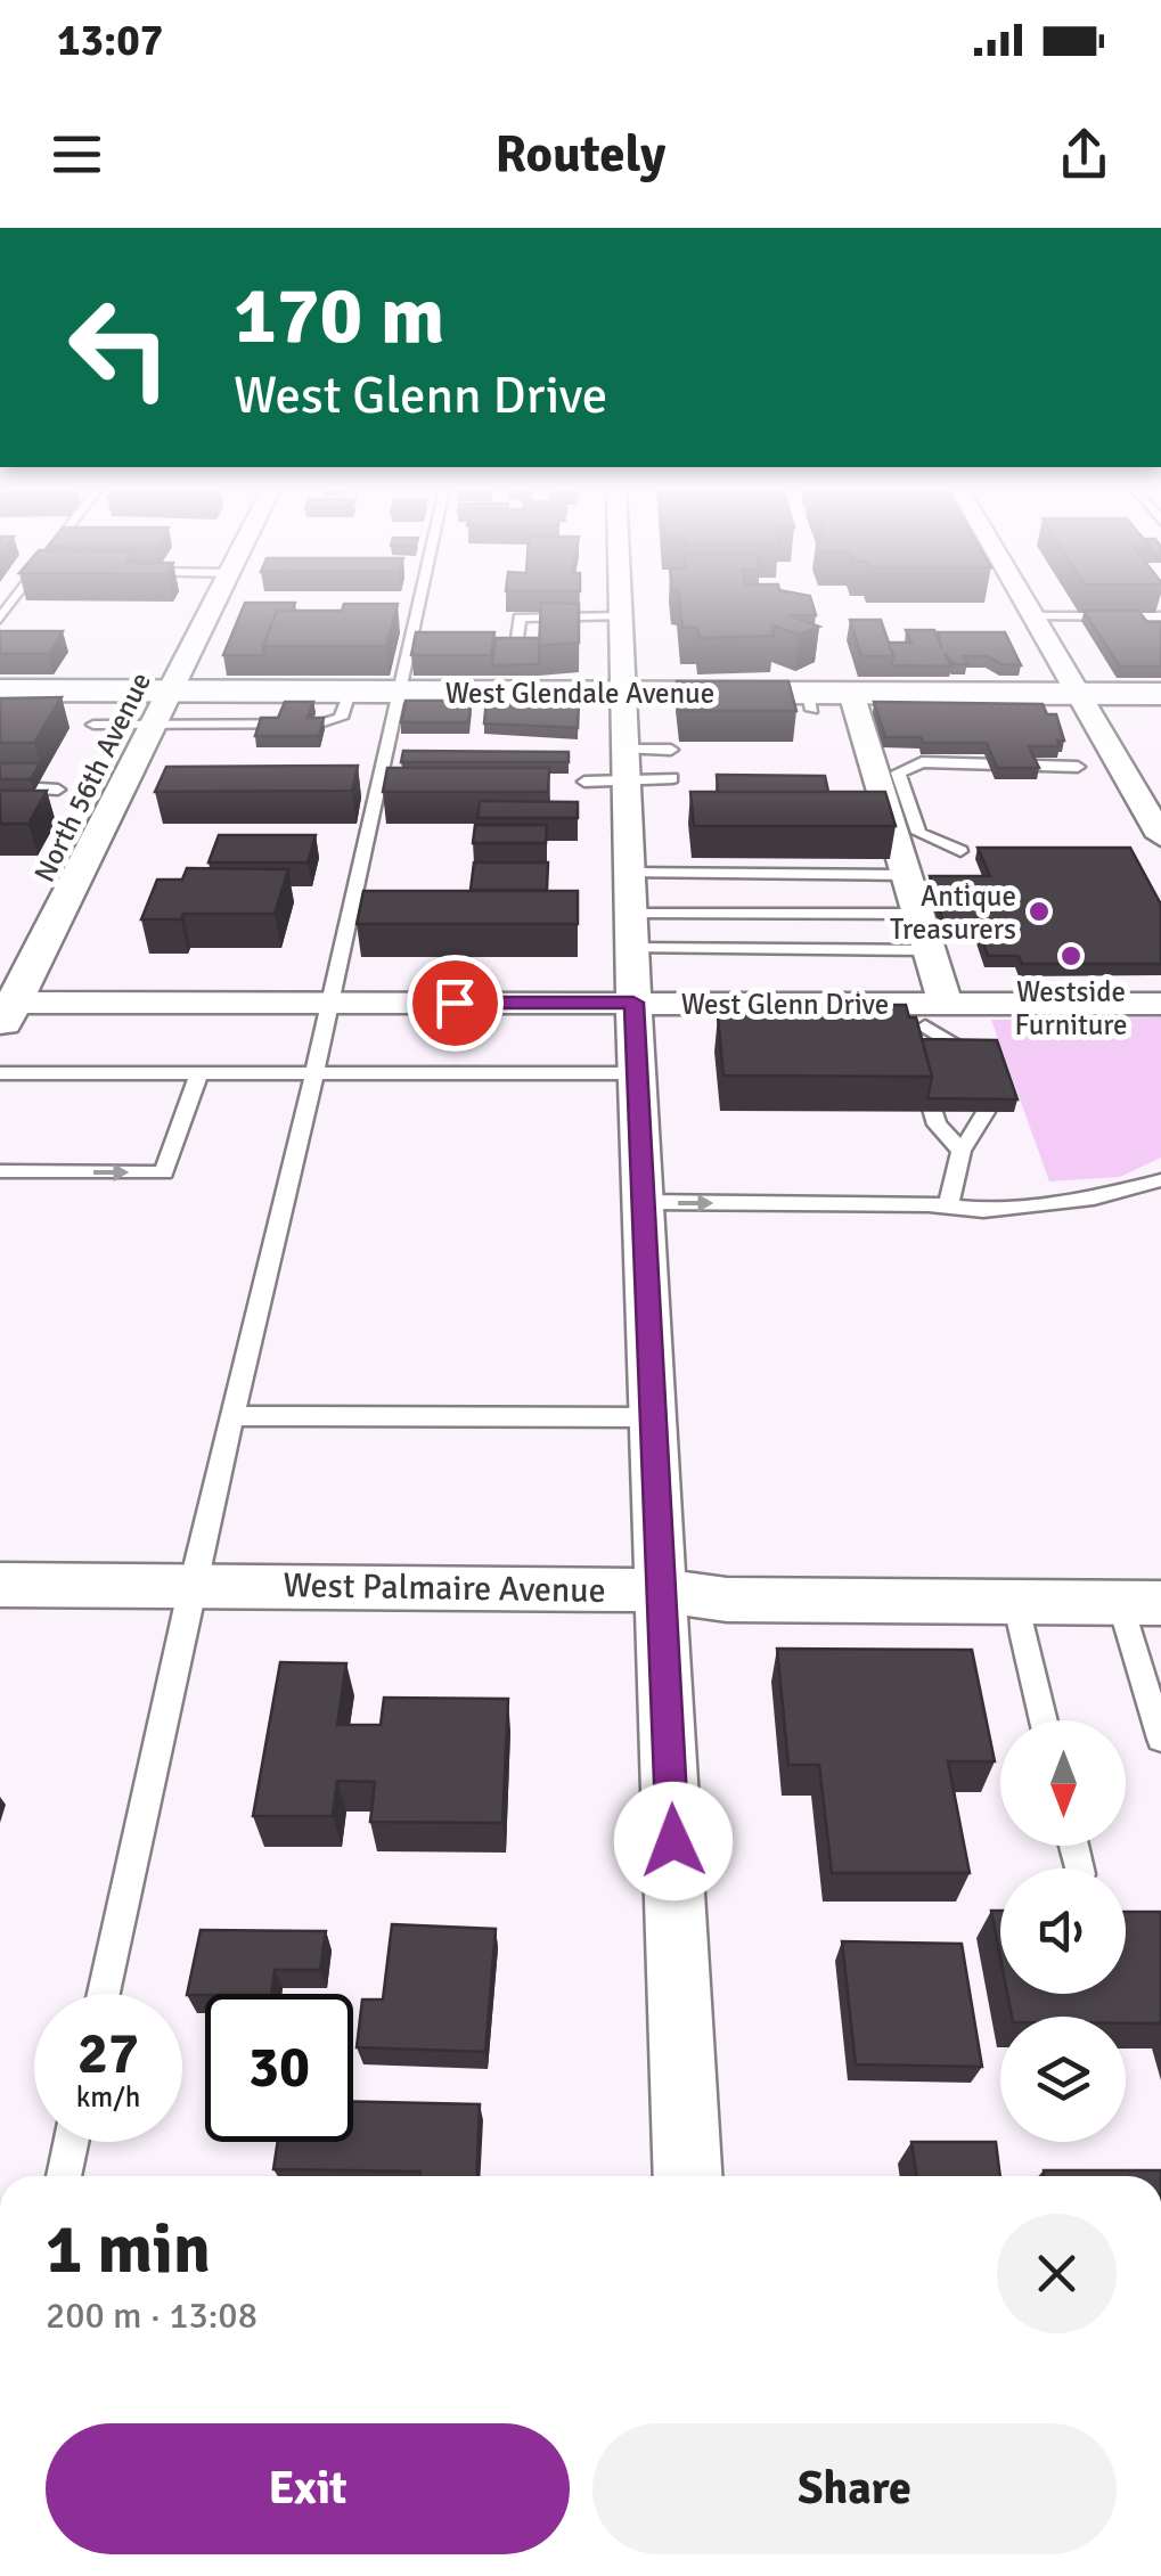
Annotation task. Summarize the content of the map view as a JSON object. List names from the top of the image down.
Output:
{
  "streets": {
    "main road": ["West Glendale Avenue"],
    "street": ["North 56th Avenue", "West Glenn Drive", "West Palmaire Avenue"]
  },
  "crossings": [
    ["West Glendale Avenue", "North 56th Avenue"],
    ["North 56th Avenue", "West Glenn Drive"]
  ],
  "places": ["Antique Treasurers", "Westside Furniture"],
  "north": "bottom",
  "page": {
    "status": "13:07",
    "header": "Routely",
    "turn": ["170 m", "West Glenn Drive"],
    "speed": "27 km/h",
    "limit": "30",
    "heading": ["1 min", "200 m · 13:08"],
    "buttons": ["Exit", "Share"]
  }
}
